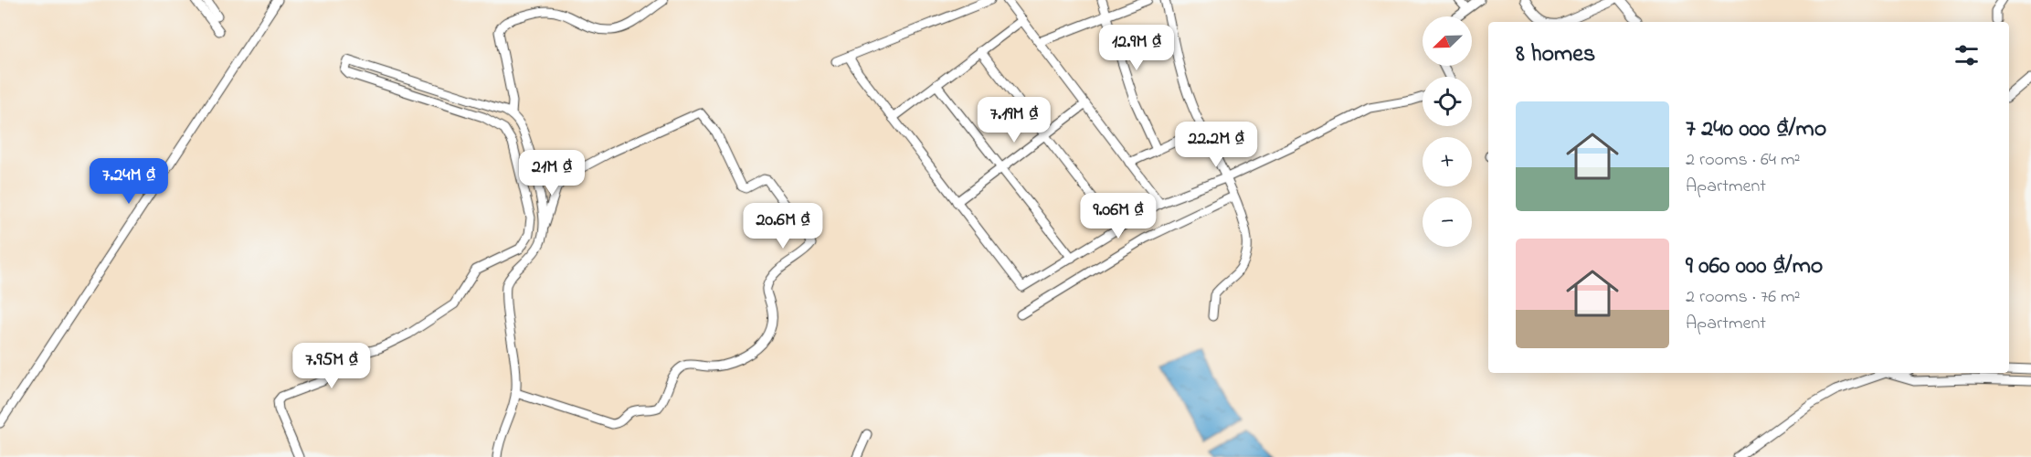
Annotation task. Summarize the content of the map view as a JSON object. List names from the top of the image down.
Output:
{
  "north": "bottom left",
  "page": {
    "map_buttons": ["+", "−"],
    "heading": "8 homes",
    "price": [
      "12.9M ₫",
      "7.19M ₫",
      "22.2M ₫",
      "21M ₫",
      "7.24M ₫",
      "9.06M ₫",
      "20.6M ₫",
      "7.95M ₫"
    ],
    "list": [
      {
        "name": "7 240 000 ₫/mo",
        "note": "2 rooms · 64 m² · Apartment"
      },
      {
        "name": "9 060 000 ₫/mo",
        "note": "2 rooms · 76 m² · Apartment"
      }
    ]
  }
}
